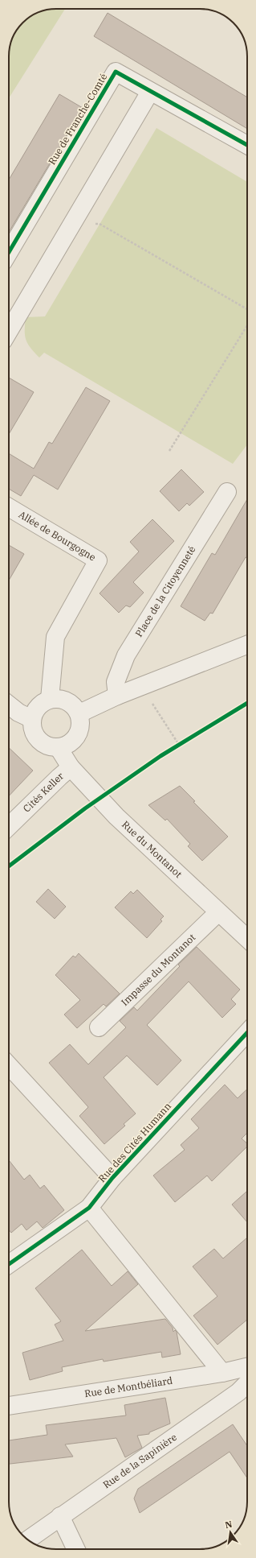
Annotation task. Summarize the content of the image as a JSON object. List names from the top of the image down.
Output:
{
  "streets": {
    "street": [
      "Rue de Franche-Comté",
      "Allée de Bourgogne",
      "Place de la Citoyenneté",
      "Cités Keller",
      "Rue du Montanot",
      "Impasse du Montanot",
      "Rue des Cités Humann",
      "Rue de Montbéliard",
      "Rue de la Sapinière"
    ]
  },
  "crossings": [
    ["Allée de Bourgogne", "Rue du Montanot"],
    ["Cités Keller", "Rue du Montanot"],
    ["Rue du Montanot", "Impasse du Montanot"]
  ],
  "north": "top"
}
